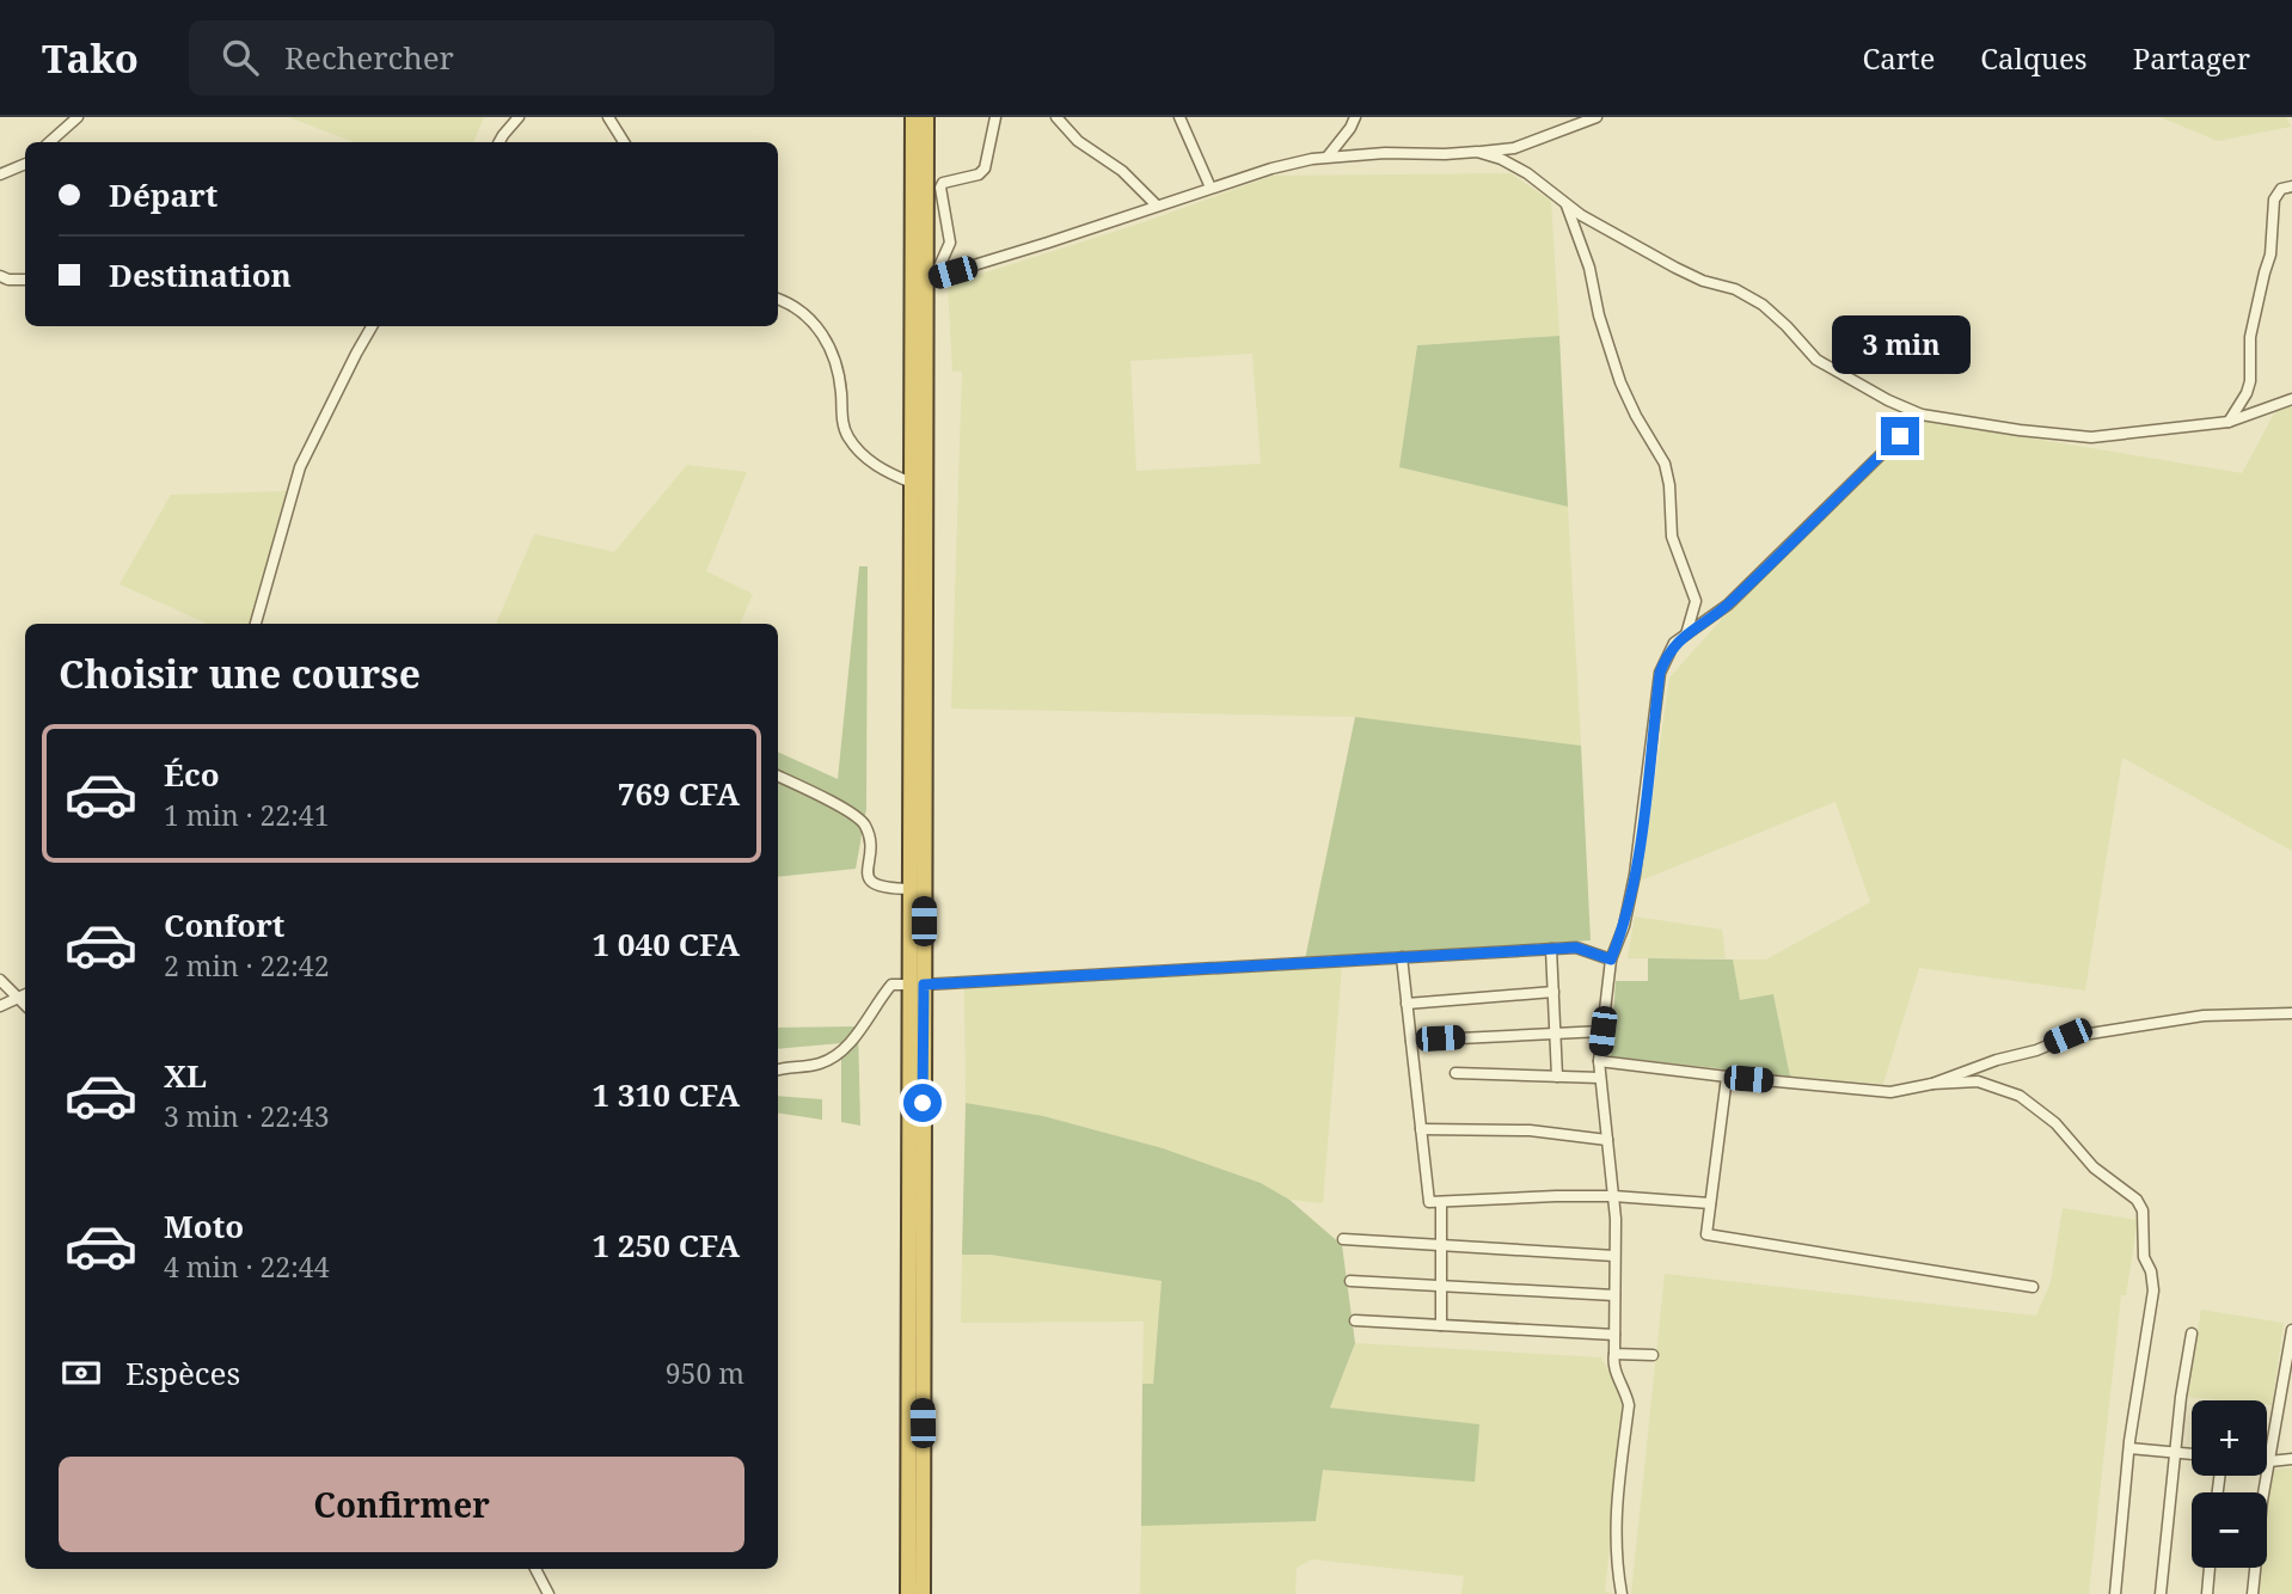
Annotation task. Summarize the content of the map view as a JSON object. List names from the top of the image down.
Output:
{
  "page": {
    "header": "Tako",
    "search": "Rechercher",
    "nav": ["Carte", "Calques", "Partager"],
    "banner": ["Départ", "Destination"],
    "bubble": "3 min",
    "heading": "Choisir une course",
    "list": [
      {
        "name": "Éco",
        "note": "1 min · 22:41",
        "value": "769 CFA"
      },
      {
        "name": "Confort",
        "note": "2 min · 22:42",
        "value": "1 040 CFA"
      },
      {
        "name": "XL",
        "note": "3 min · 22:43",
        "value": "1 310 CFA"
      },
      {
        "name": "Moto",
        "note": "4 min · 22:44",
        "value": "1 250 CFA"
      }
    ],
    "pay": ["Espèces", "950 m"],
    "map_buttons": ["+", "−"],
    "buttons": "Confirmer"
  }
}
